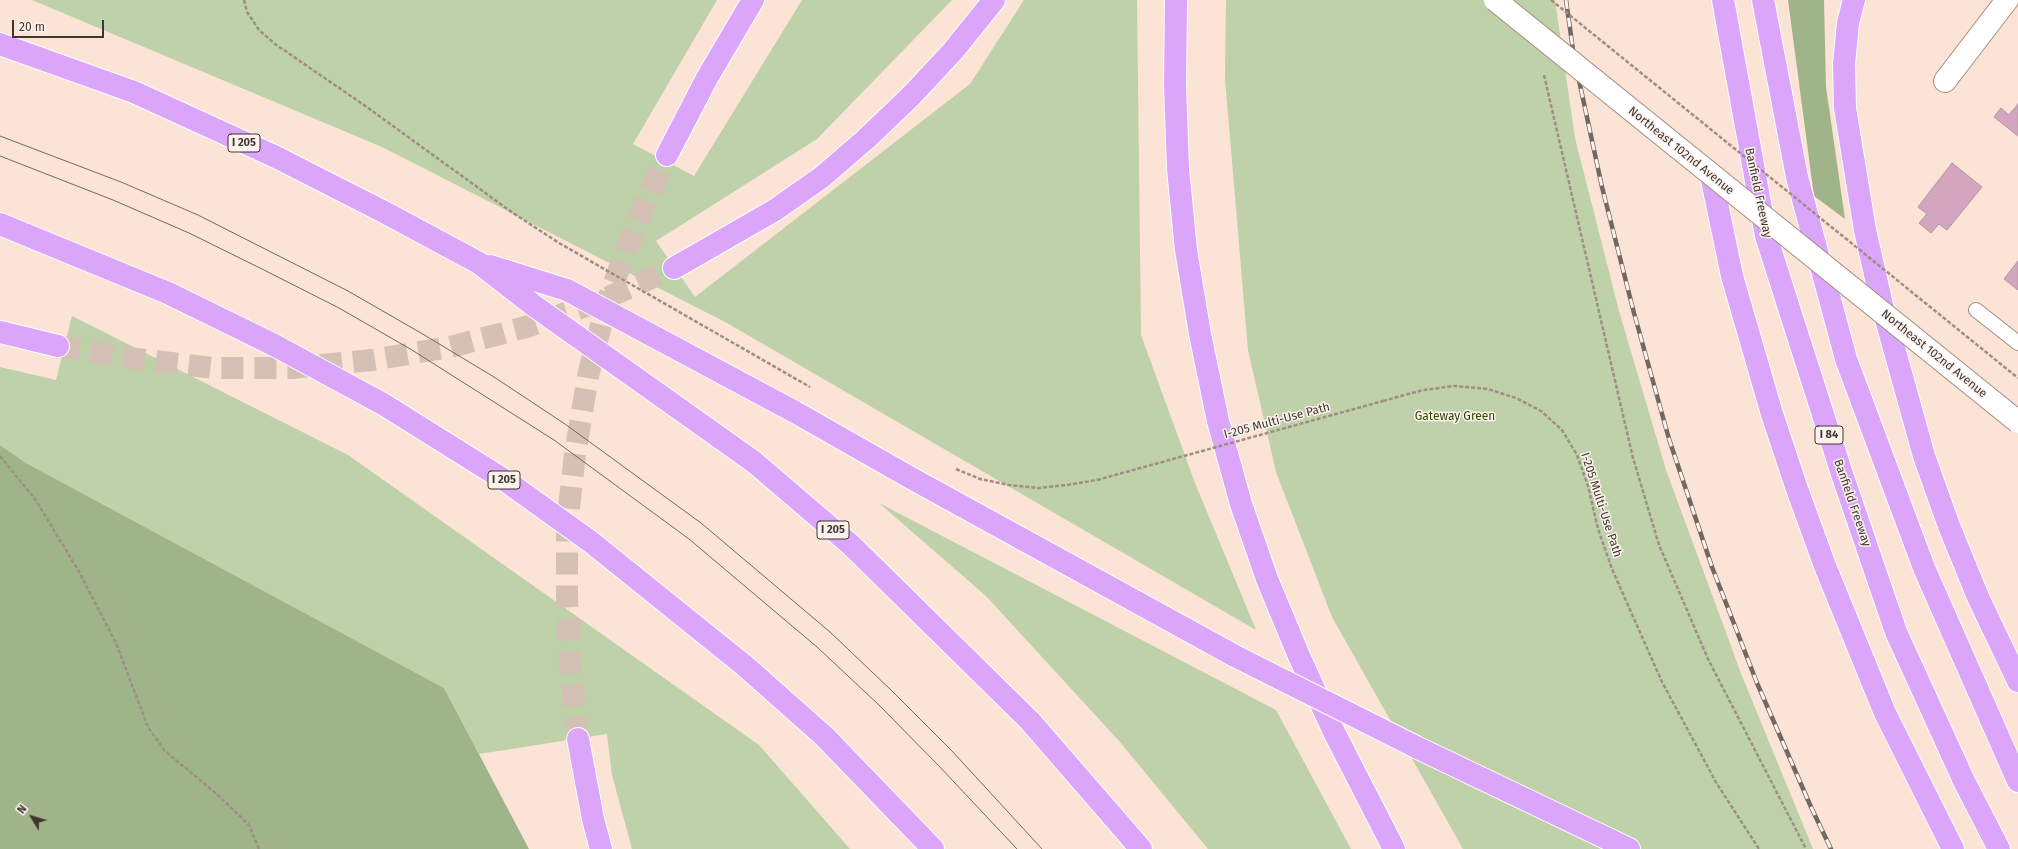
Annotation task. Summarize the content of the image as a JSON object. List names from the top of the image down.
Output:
{
  "streets": {
    "highway": ["I 205", "Banfield Freeway", "I 84"],
    "main road": ["Northeast 102nd Avenue"],
    "path": ["I-205 Multi-Use Path"]
  },
  "parks": ["Gateway Green"],
  "scale_bar": "20 m",
  "north": "top left"
}
